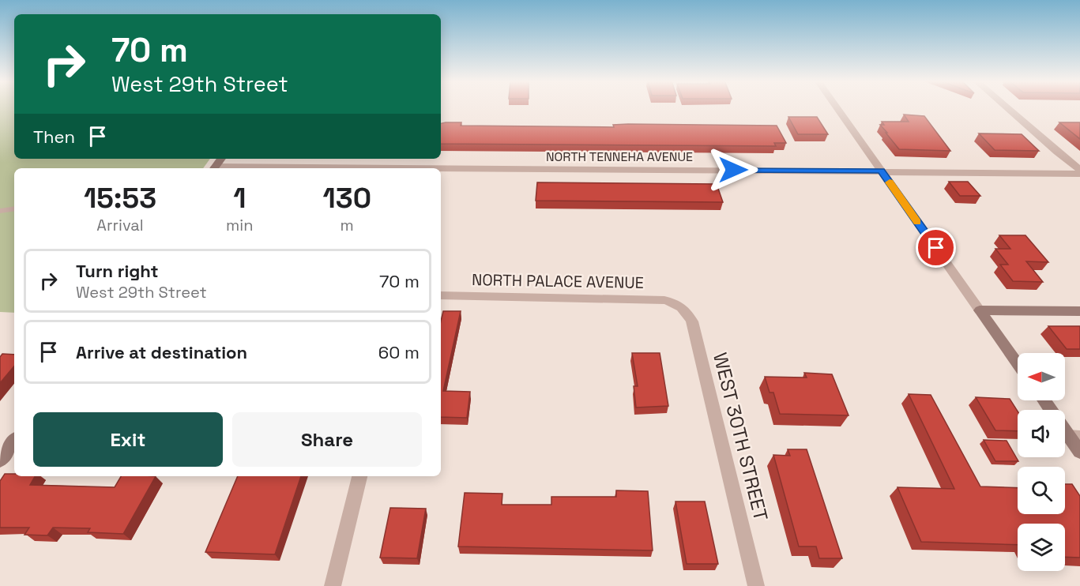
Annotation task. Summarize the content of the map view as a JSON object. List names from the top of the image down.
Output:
{
  "streets": {
    "street": ["NORTH TENNEHA AVENUE", "NORTH PALACE AVENUE", "WEST 30TH STREET"]
  },
  "crossings": [
    ["NORTH PALACE AVENUE", "WEST 30TH STREET"]
  ],
  "north": "left",
  "page": {
    "turn": ["70 m", "West 29th Street"],
    "then": "Then",
    "eta": [
      "15:53",
      "Arrival",
      "1",
      "min",
      "130",
      "m"
    ],
    "list": [
      {
        "name": "Turn right",
        "note": "West 29th Street",
        "value": "70 m"
      },
      {
        "name": "Arrive at destination",
        "value": "60 m"
      }
    ],
    "buttons": ["Exit", "Share"]
  }
}
